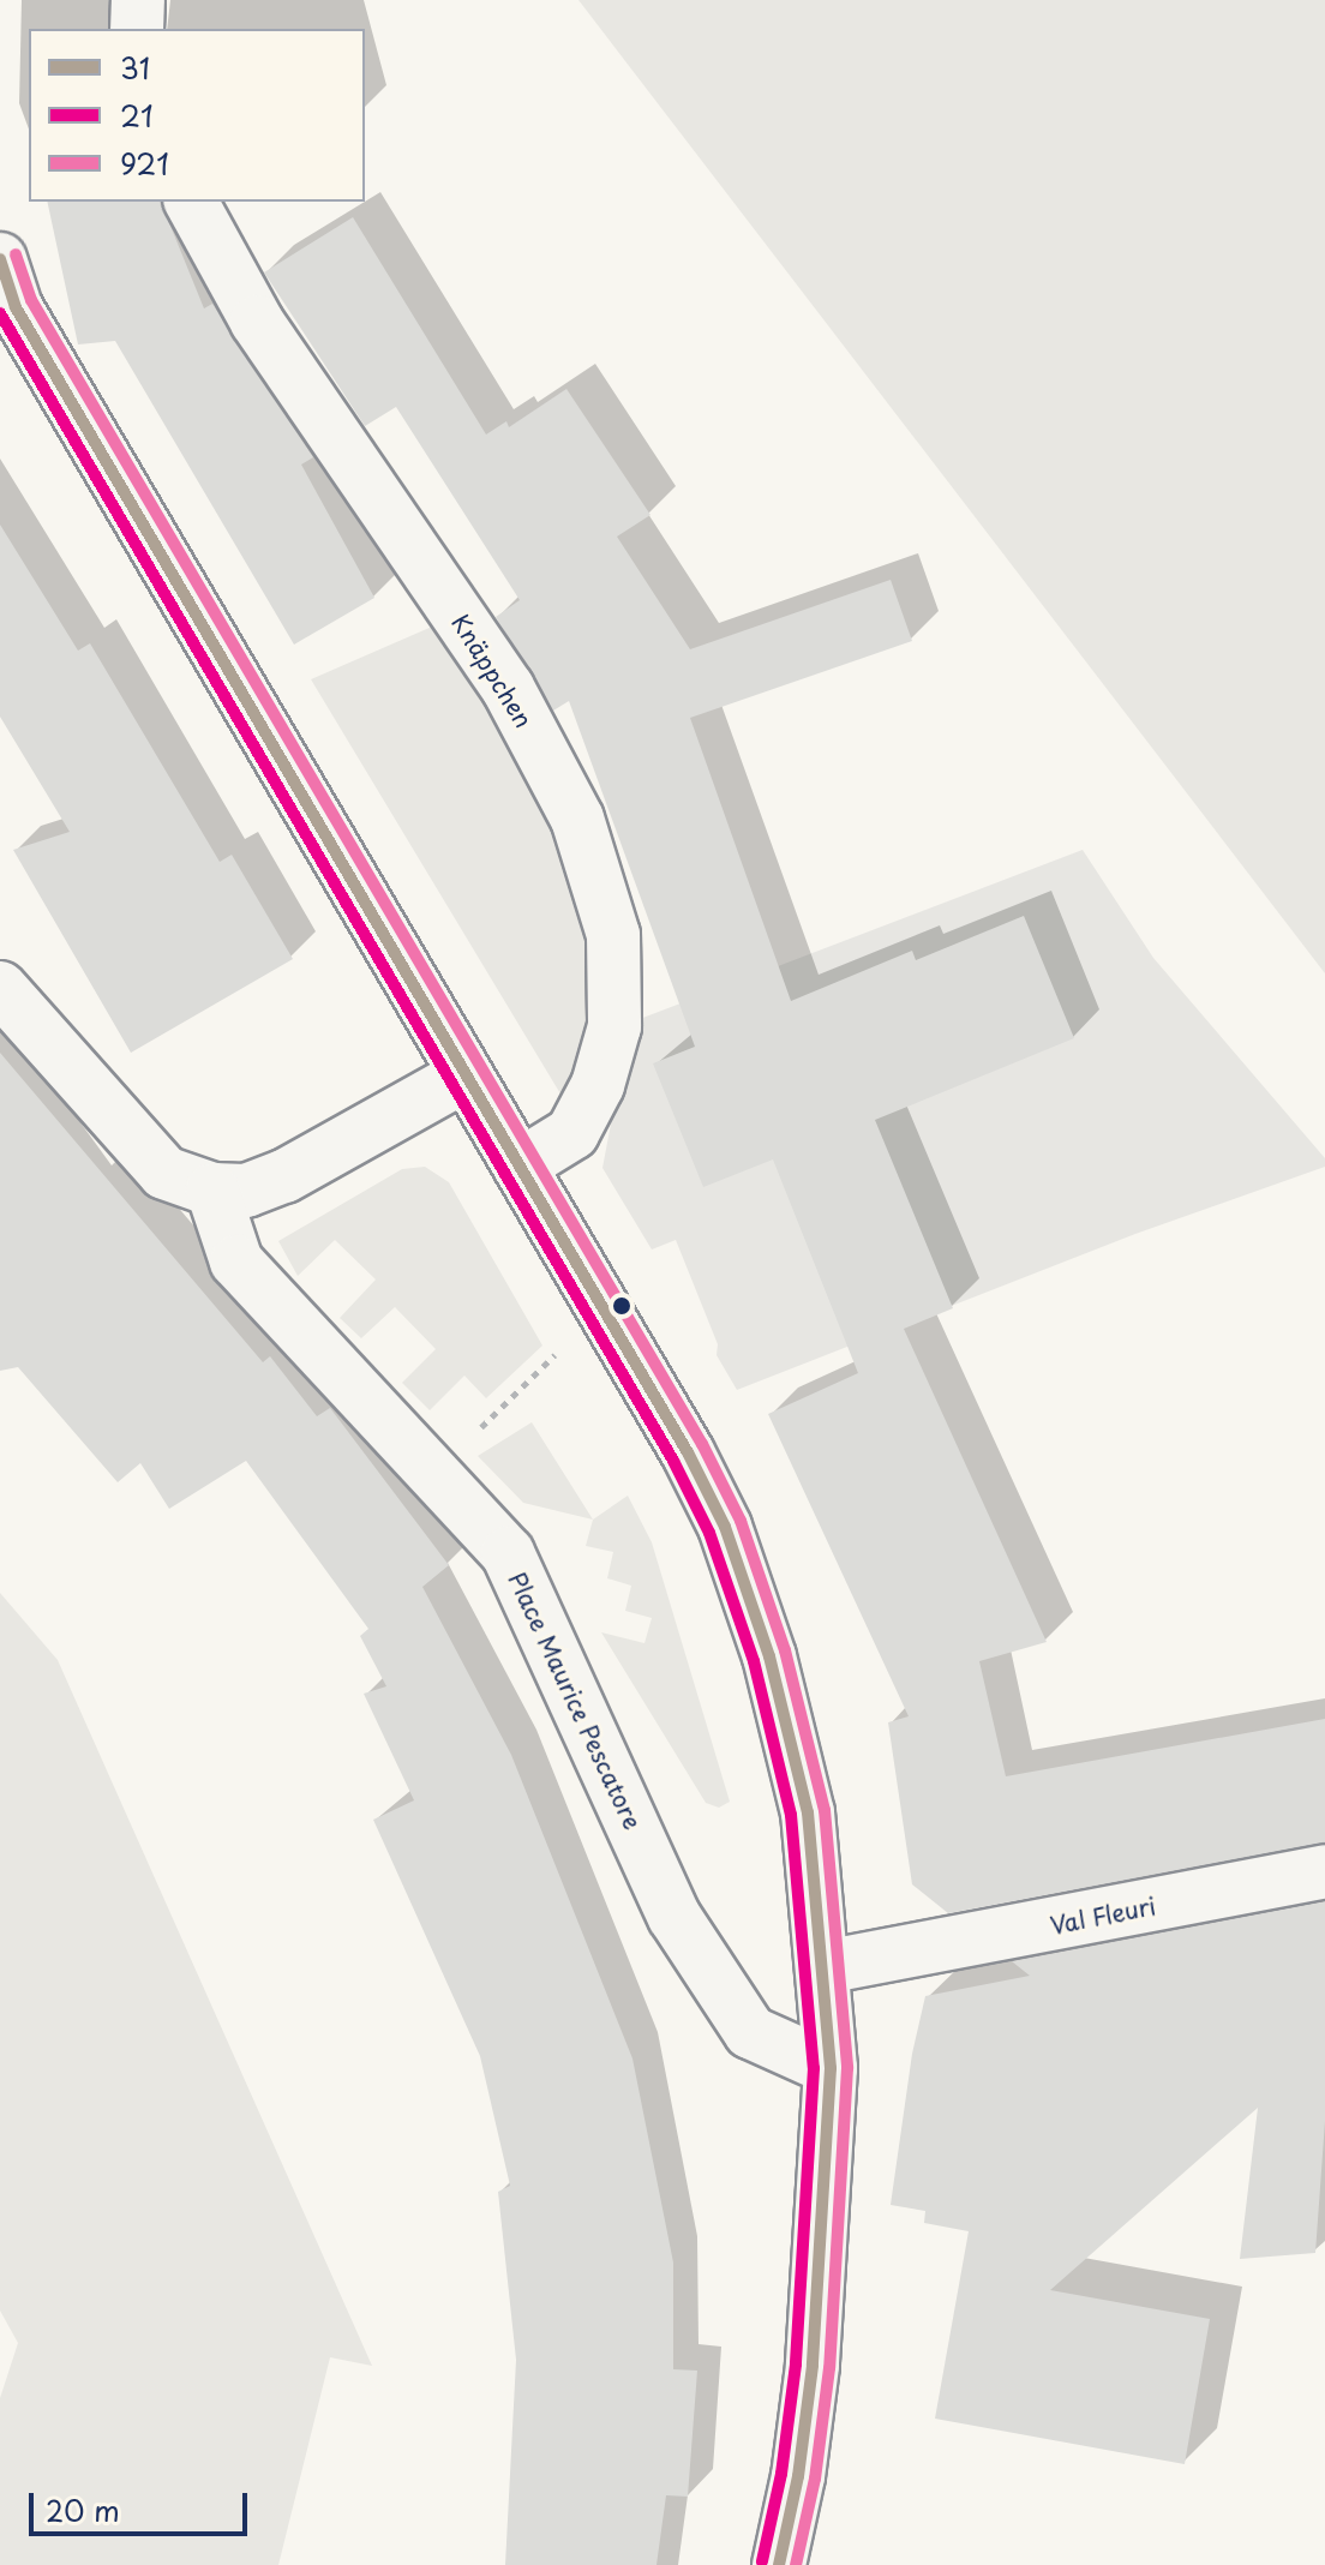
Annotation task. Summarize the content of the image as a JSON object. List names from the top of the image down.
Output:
{
  "streets": {
    "street": ["Knäppchen", "Place Maurice Pescatore", "Val Fleuri"]
  },
  "lines": ["transit line 921", "transit line 31", "transit line 21"],
  "legend": ["31", "21", "921"],
  "scale_bar": "20 m"
}
